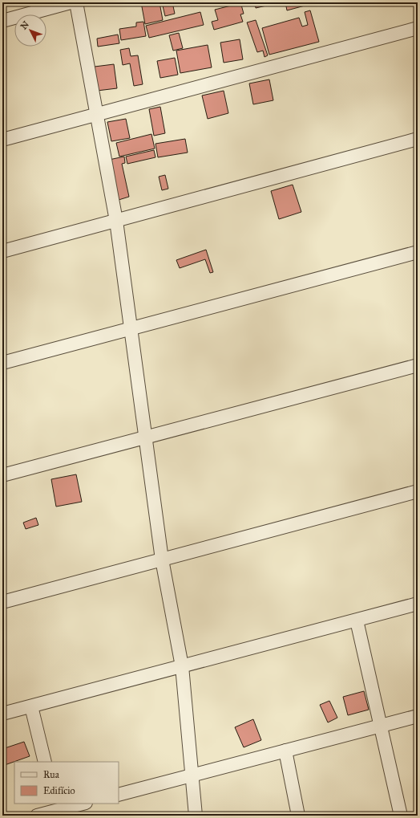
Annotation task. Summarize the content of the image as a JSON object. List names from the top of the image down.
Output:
{
  "legend": ["Rua", "Edifício"],
  "north": "top left"
}
